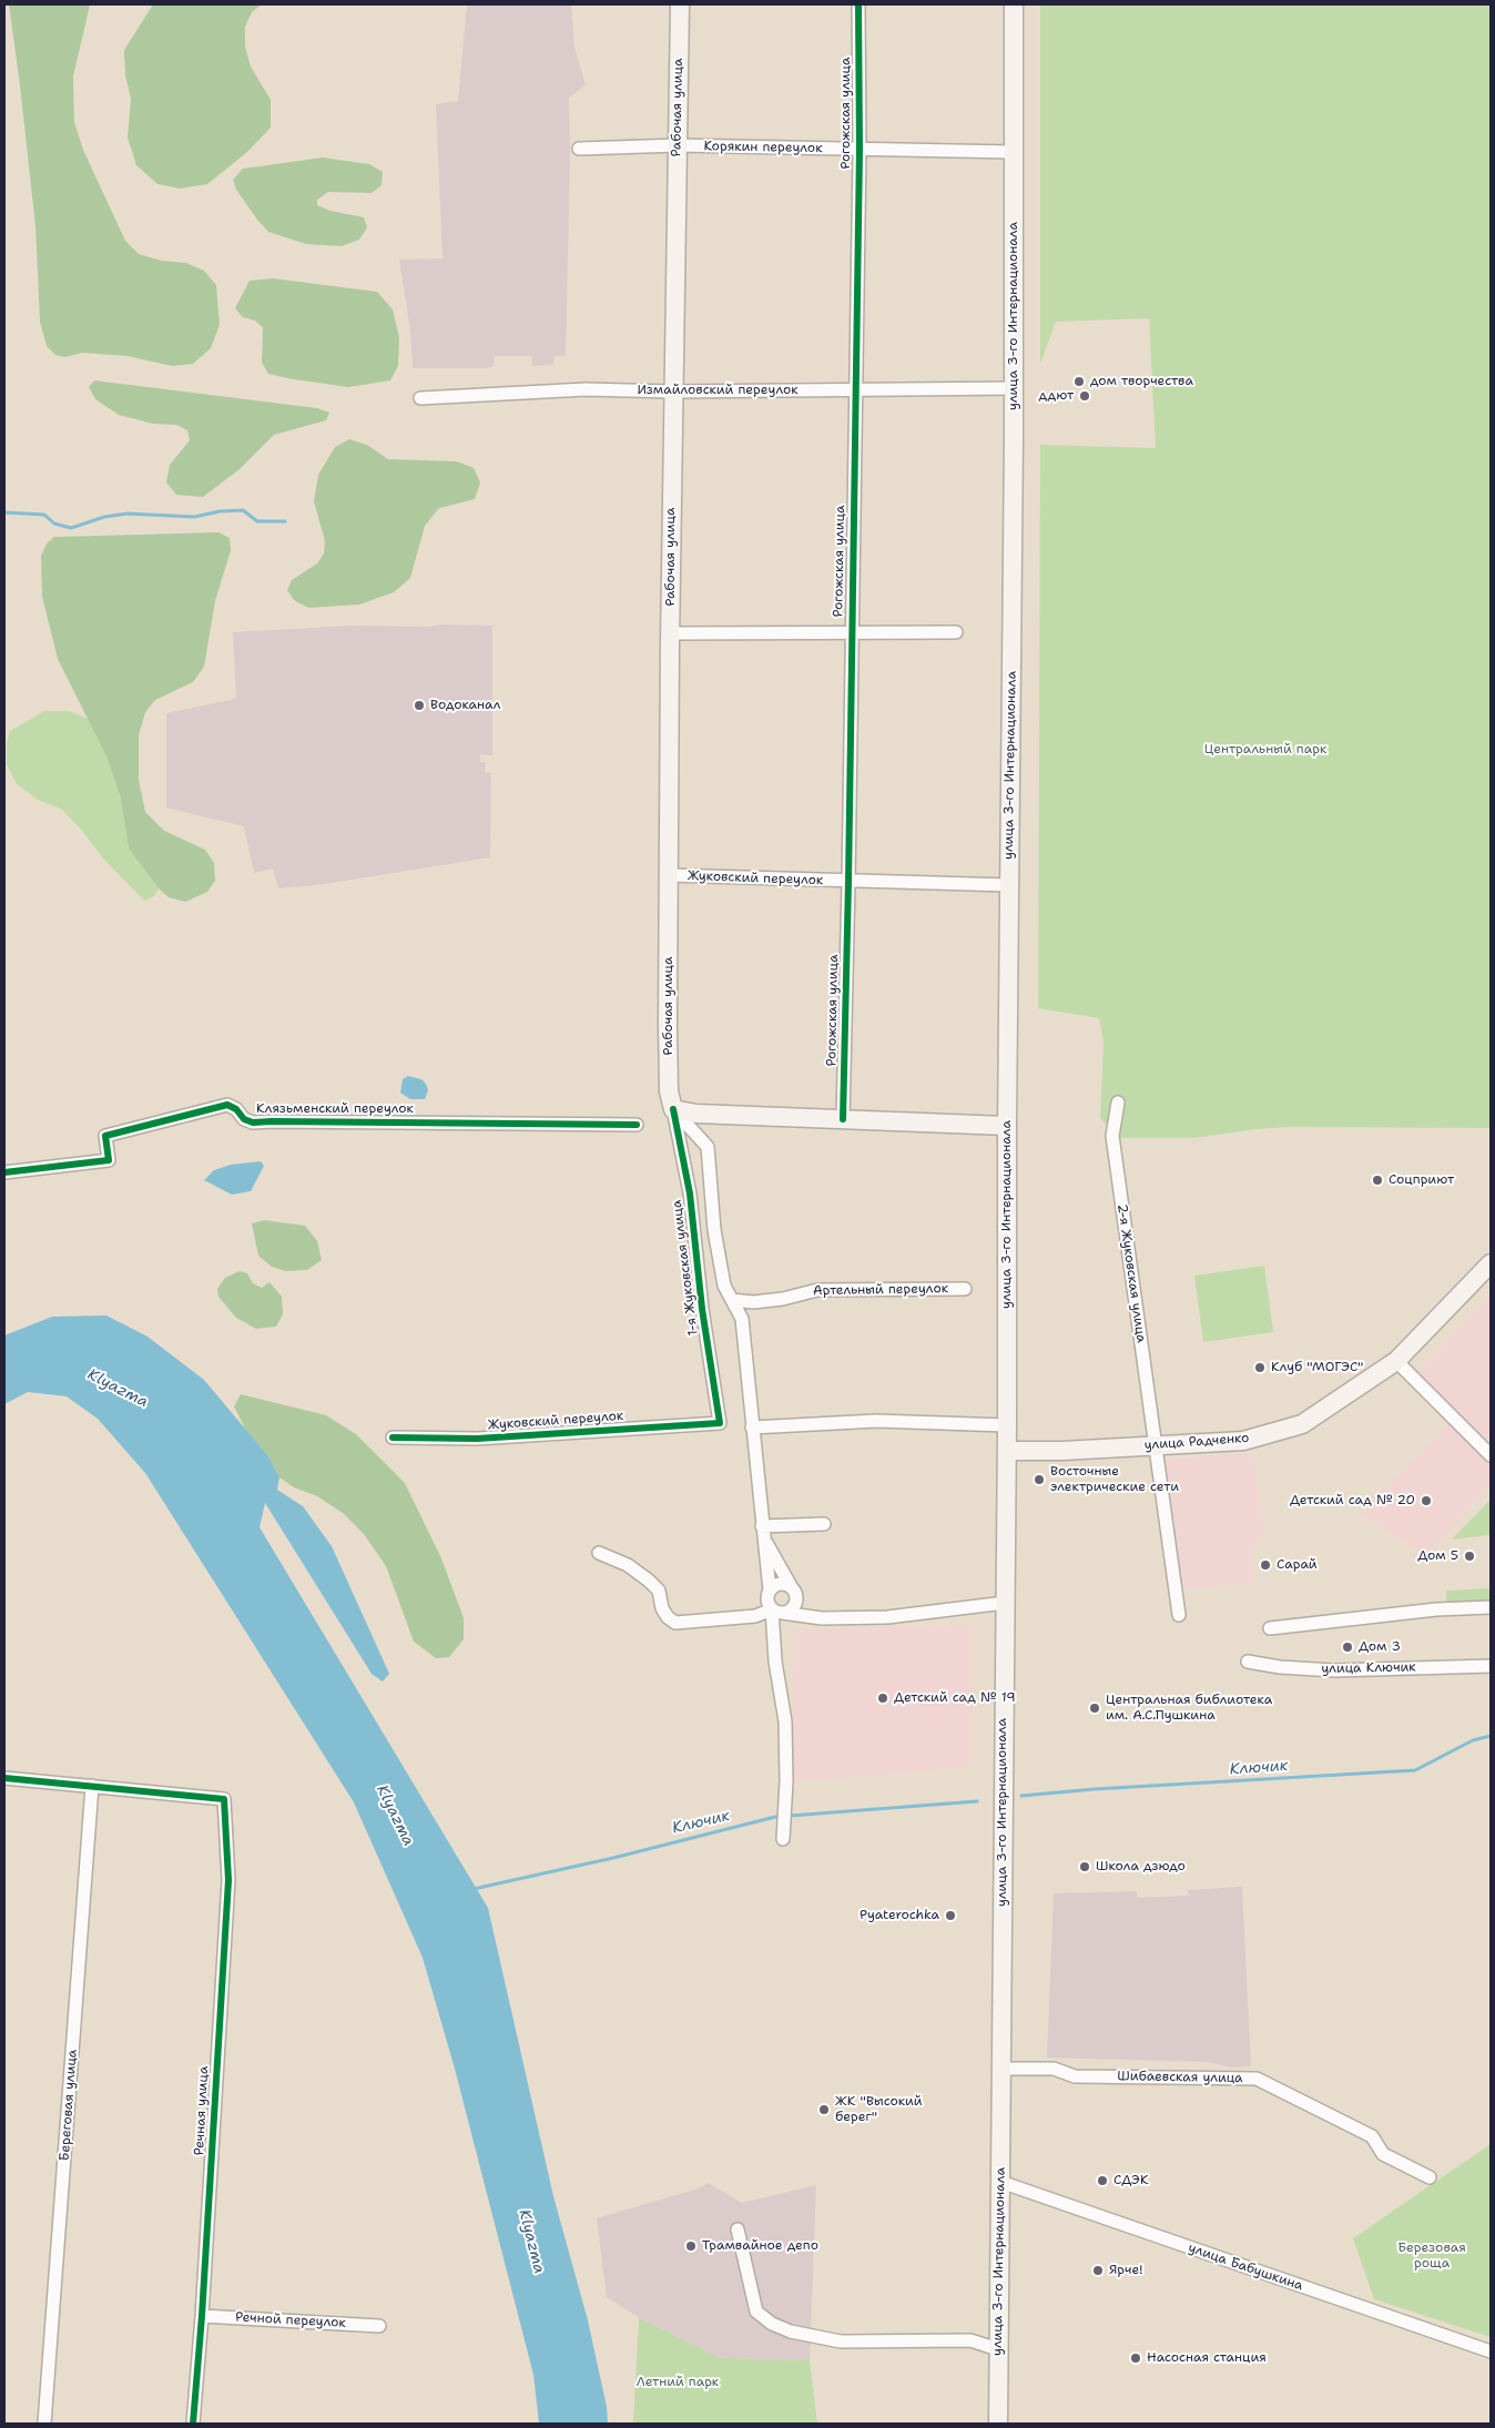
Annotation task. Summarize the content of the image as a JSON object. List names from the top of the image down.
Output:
{
  "streets": {
    "main road": ["Рабочая улица", "улица 3-го Интернационала", "улица Радченко"],
    "street": [
      "Рогожская улица",
      "Корякин переулок",
      "Измайловский переулок",
      "Жуковский переулок",
      "Клязьменский переулок",
      "1-я Жуковская улица",
      "2-я Жуковская улица",
      "Артельный переулок",
      "улица Ключик",
      "Шибаевская улица",
      "Береговая улица",
      "Речная улица",
      "улица Бабушкина",
      "Речной переулок"
    ]
  },
  "crossings": [
    ["Рабочая улица", "Корякин переулок"],
    ["Рабочая улица", "Измайловский переулок"],
    ["Рабочая улица", "Жуковский переулок"],
    ["Рабочая улица", "1-я Жуковская улица"],
    ["Рогожская улица", "Корякин переулок"],
    ["Рогожская улица", "Измайловский переулок"],
    ["Рогожская улица", "Жуковский переулок"],
    ["Корякин переулок", "улица 3-го Интернационала"],
    ["улица 3-го Интернационала", "Измайловский переулок"],
    ["улица 3-го Интернационала", "Жуковский переулок"],
    ["улица 3-го Интернационала", "улица Радченко"],
    ["улица 3-го Интернационала", "Шибаевская улица"],
    ["улица 3-го Интернационала", "улица Бабушкина"],
    ["Жуковский переулок", "1-я Жуковская улица"],
    ["2-я Жуковская улица", "улица Радченко"],
    ["Береговая улица", "Речная улица"],
    ["Речная улица", "Речной переулок"]
  ],
  "water": ["Klyazma", "Ключик"],
  "parks": ["Центральный парк", "Березовая роща", "Летний парк"],
  "places": [
    "дом творчества",
    "ддют",
    "Водоканал",
    "Соцприют",
    "Клуб \"МОГЭС\"",
    "Восточные электрические сети",
    "Детский сад № 20",
    "Дом 5",
    "Сарай",
    "Дом 3",
    "Детский сад № 19",
    "Центральная библиотека им. А.С.Пушкина",
    "Школа дзюдо",
    "Pyaterochka",
    "ЖК \"Высокий берег\"",
    "СДЭК",
    "Трамвайное депо",
    "Ярче!",
    "Насосная станция"
  ]
}
